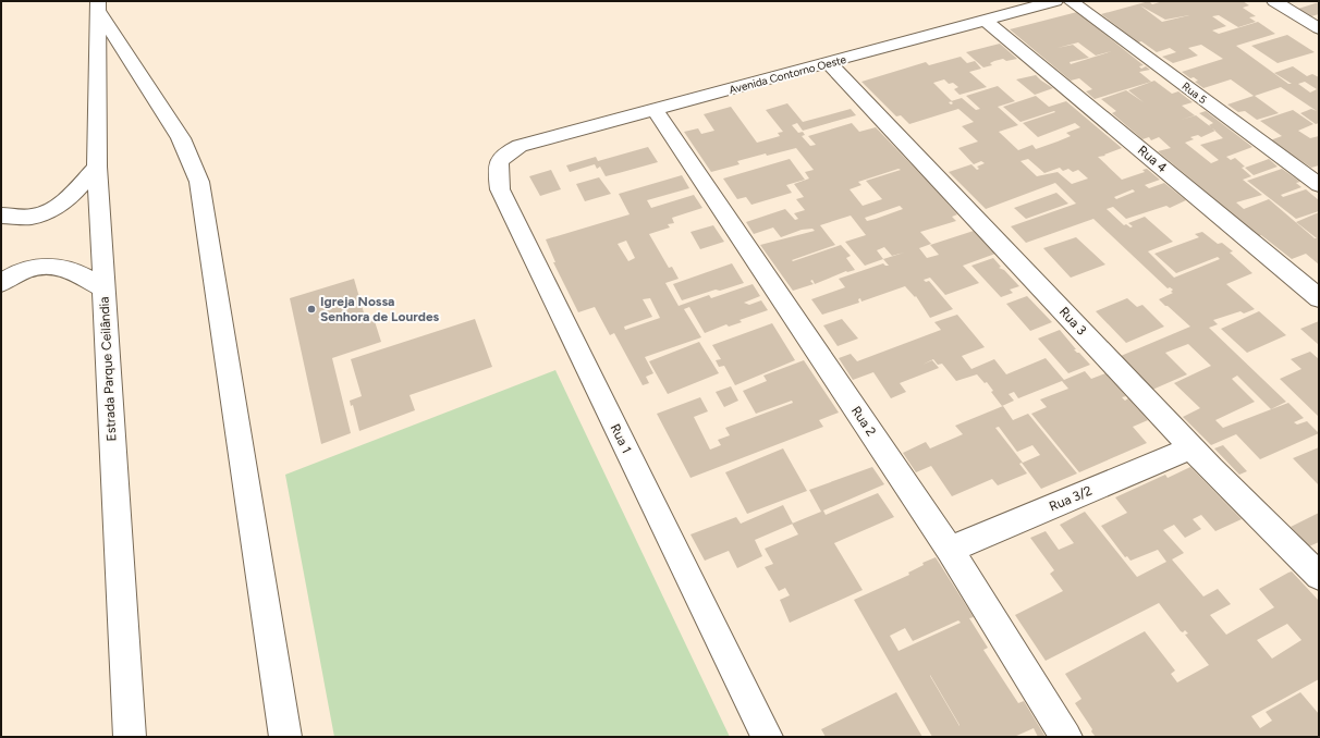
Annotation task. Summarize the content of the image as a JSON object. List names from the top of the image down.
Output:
{
  "streets": {
    "main road": [
      "Avenida Contorno Oeste",
      "Rua 5",
      "Rua 4",
      "Rua 3",
      "Estrada Parque Ceilândia",
      "Rua 2",
      "Rua 1",
      "Rua 3/2"
    ]
  },
  "crossings": [
    ["Avenida Contorno Oeste", "Rua 4"],
    ["Avenida Contorno Oeste", "Rua 3"],
    ["Avenida Contorno Oeste", "Rua 2"],
    ["Avenida Contorno Oeste", "Rua 1"],
    ["Rua 3", "Rua 3/2"],
    ["Rua 2", "Rua 3/2"]
  ],
  "places": ["Igreja Nossa Senhora de Lourdes"]
}
